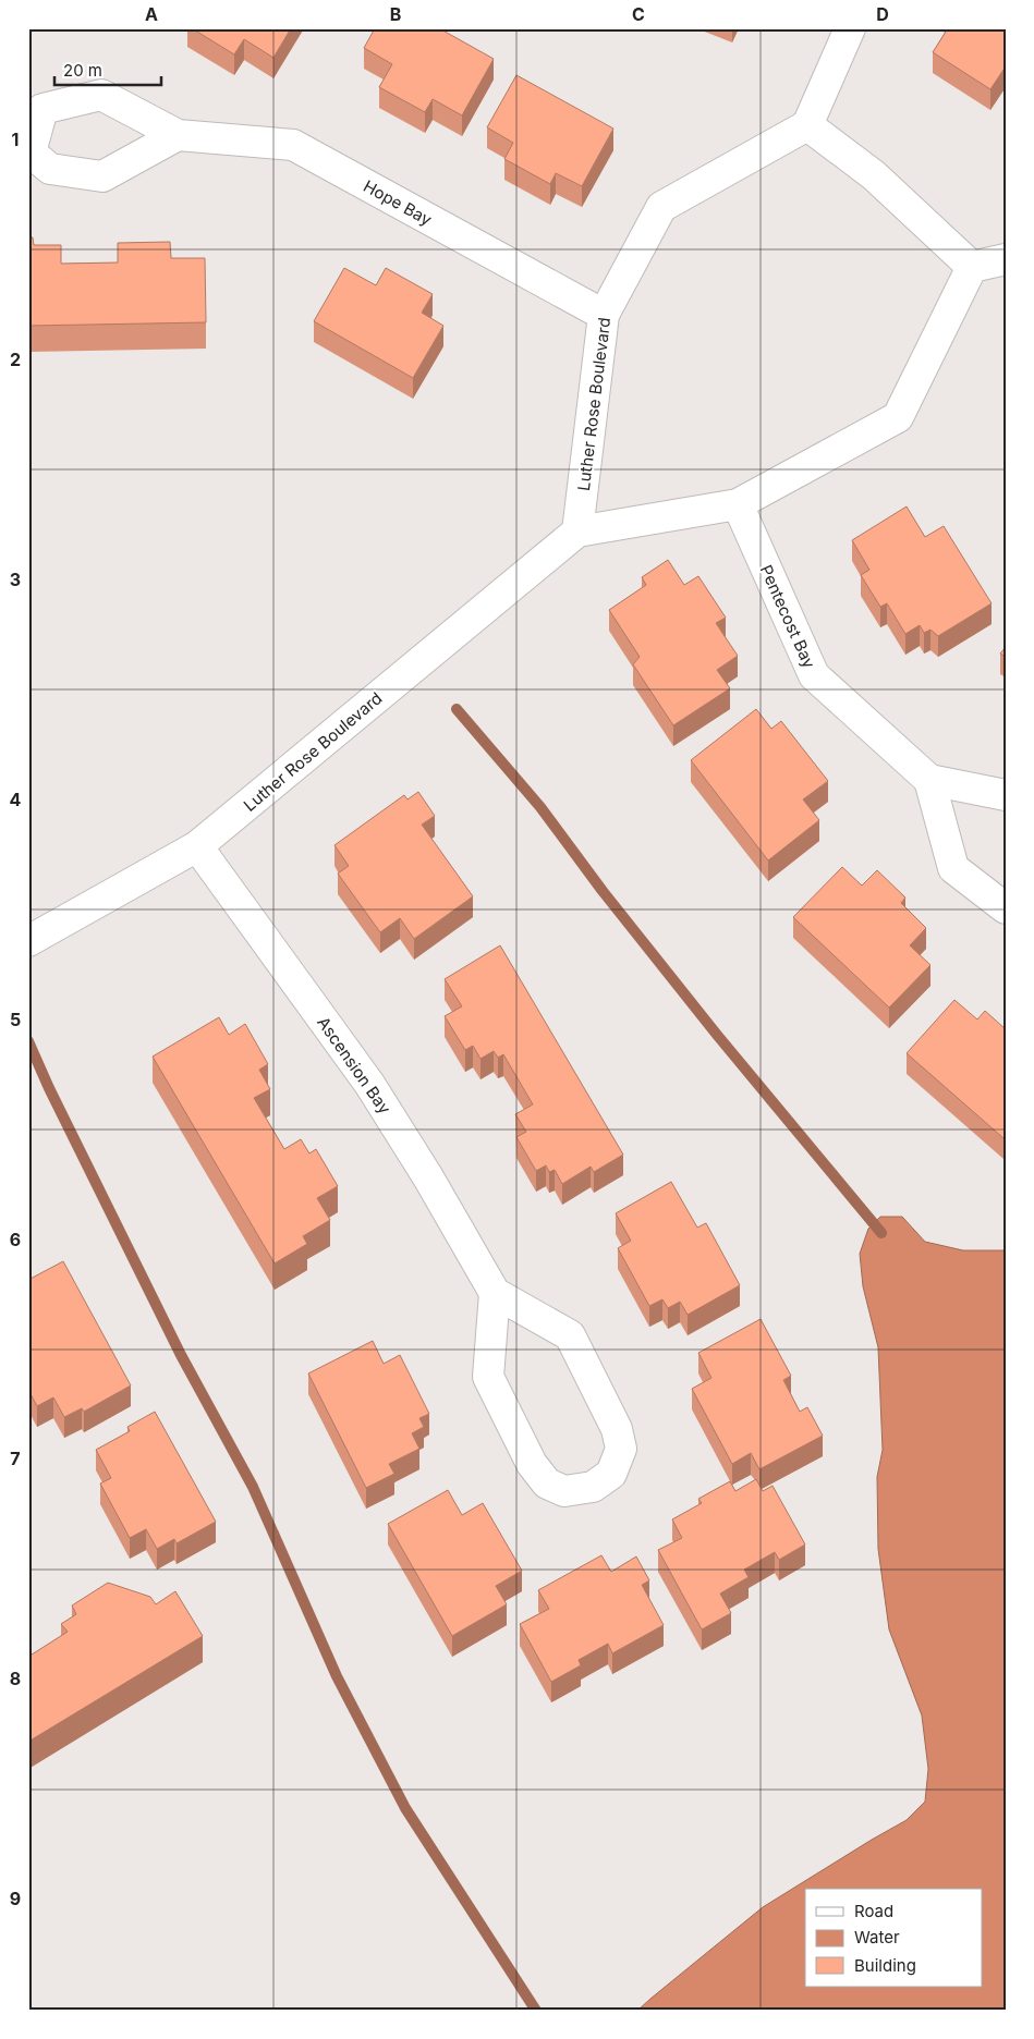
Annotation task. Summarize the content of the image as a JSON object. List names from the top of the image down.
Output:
{
  "streets": {
    "street": [
      "Hope Bay",
      "Luther Rose Boulevard",
      "Pentecost Bay",
      "Ascension Bay"
    ]
  },
  "crossings": [
    ["Hope Bay", "Luther Rose Boulevard"],
    ["Luther Rose Boulevard", "Pentecost Bay"],
    ["Luther Rose Boulevard", "Ascension Bay"]
  ],
  "legend": ["Road", "Water", "Building"],
  "scale_bar": "20 m",
  "grid": {
    "columns": [
      "A",
      "B",
      "C",
      "D"
    ],
    "rows": [
      "1",
      "2",
      "3",
      "4",
      "5",
      "6",
      "7",
      "8",
      "9"
    ]
  }
}
